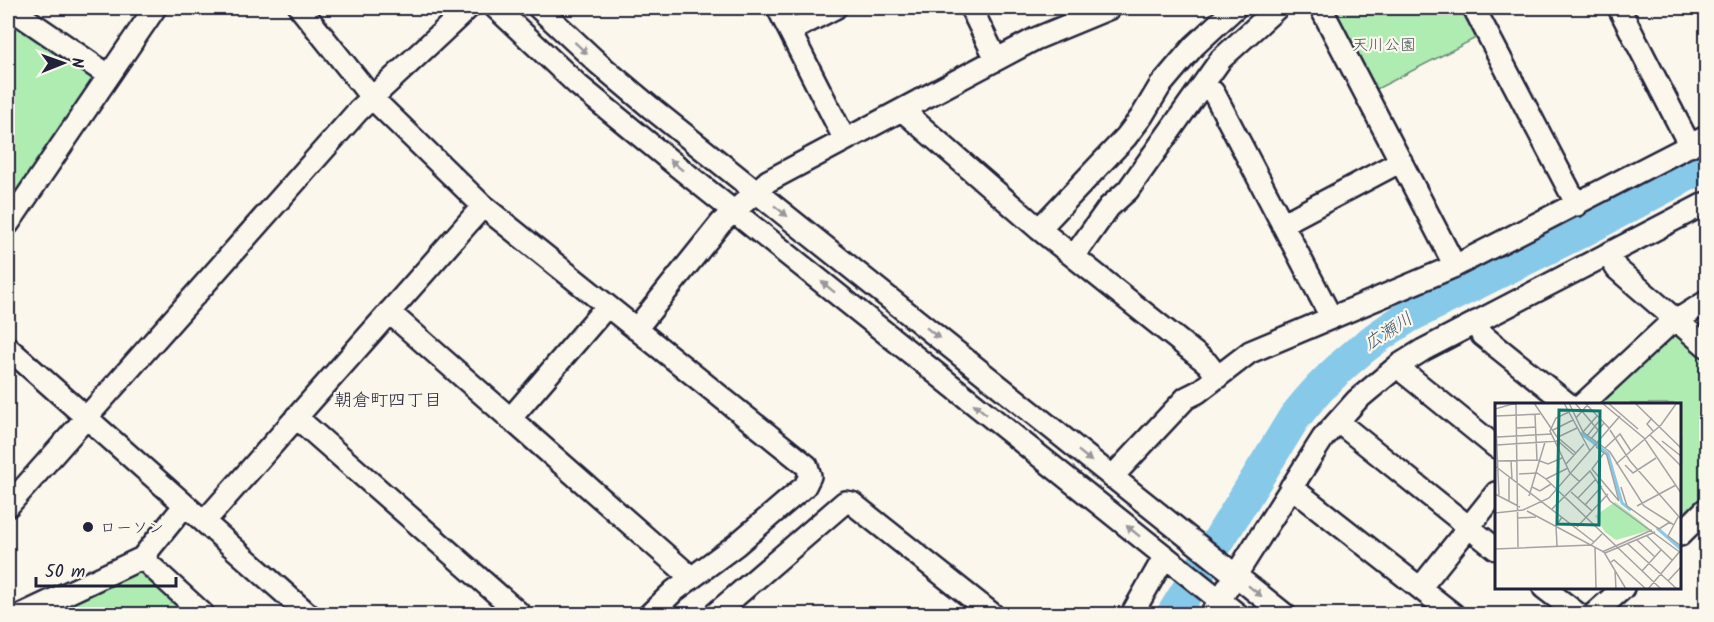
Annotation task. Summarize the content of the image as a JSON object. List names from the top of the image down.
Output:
{
  "districts": ["朝倉町四丁目"],
  "water": ["広瀬川"],
  "parks": ["天川公園"],
  "places": ["ローソン"],
  "scale_bar": "50 m",
  "north": "right"
}
